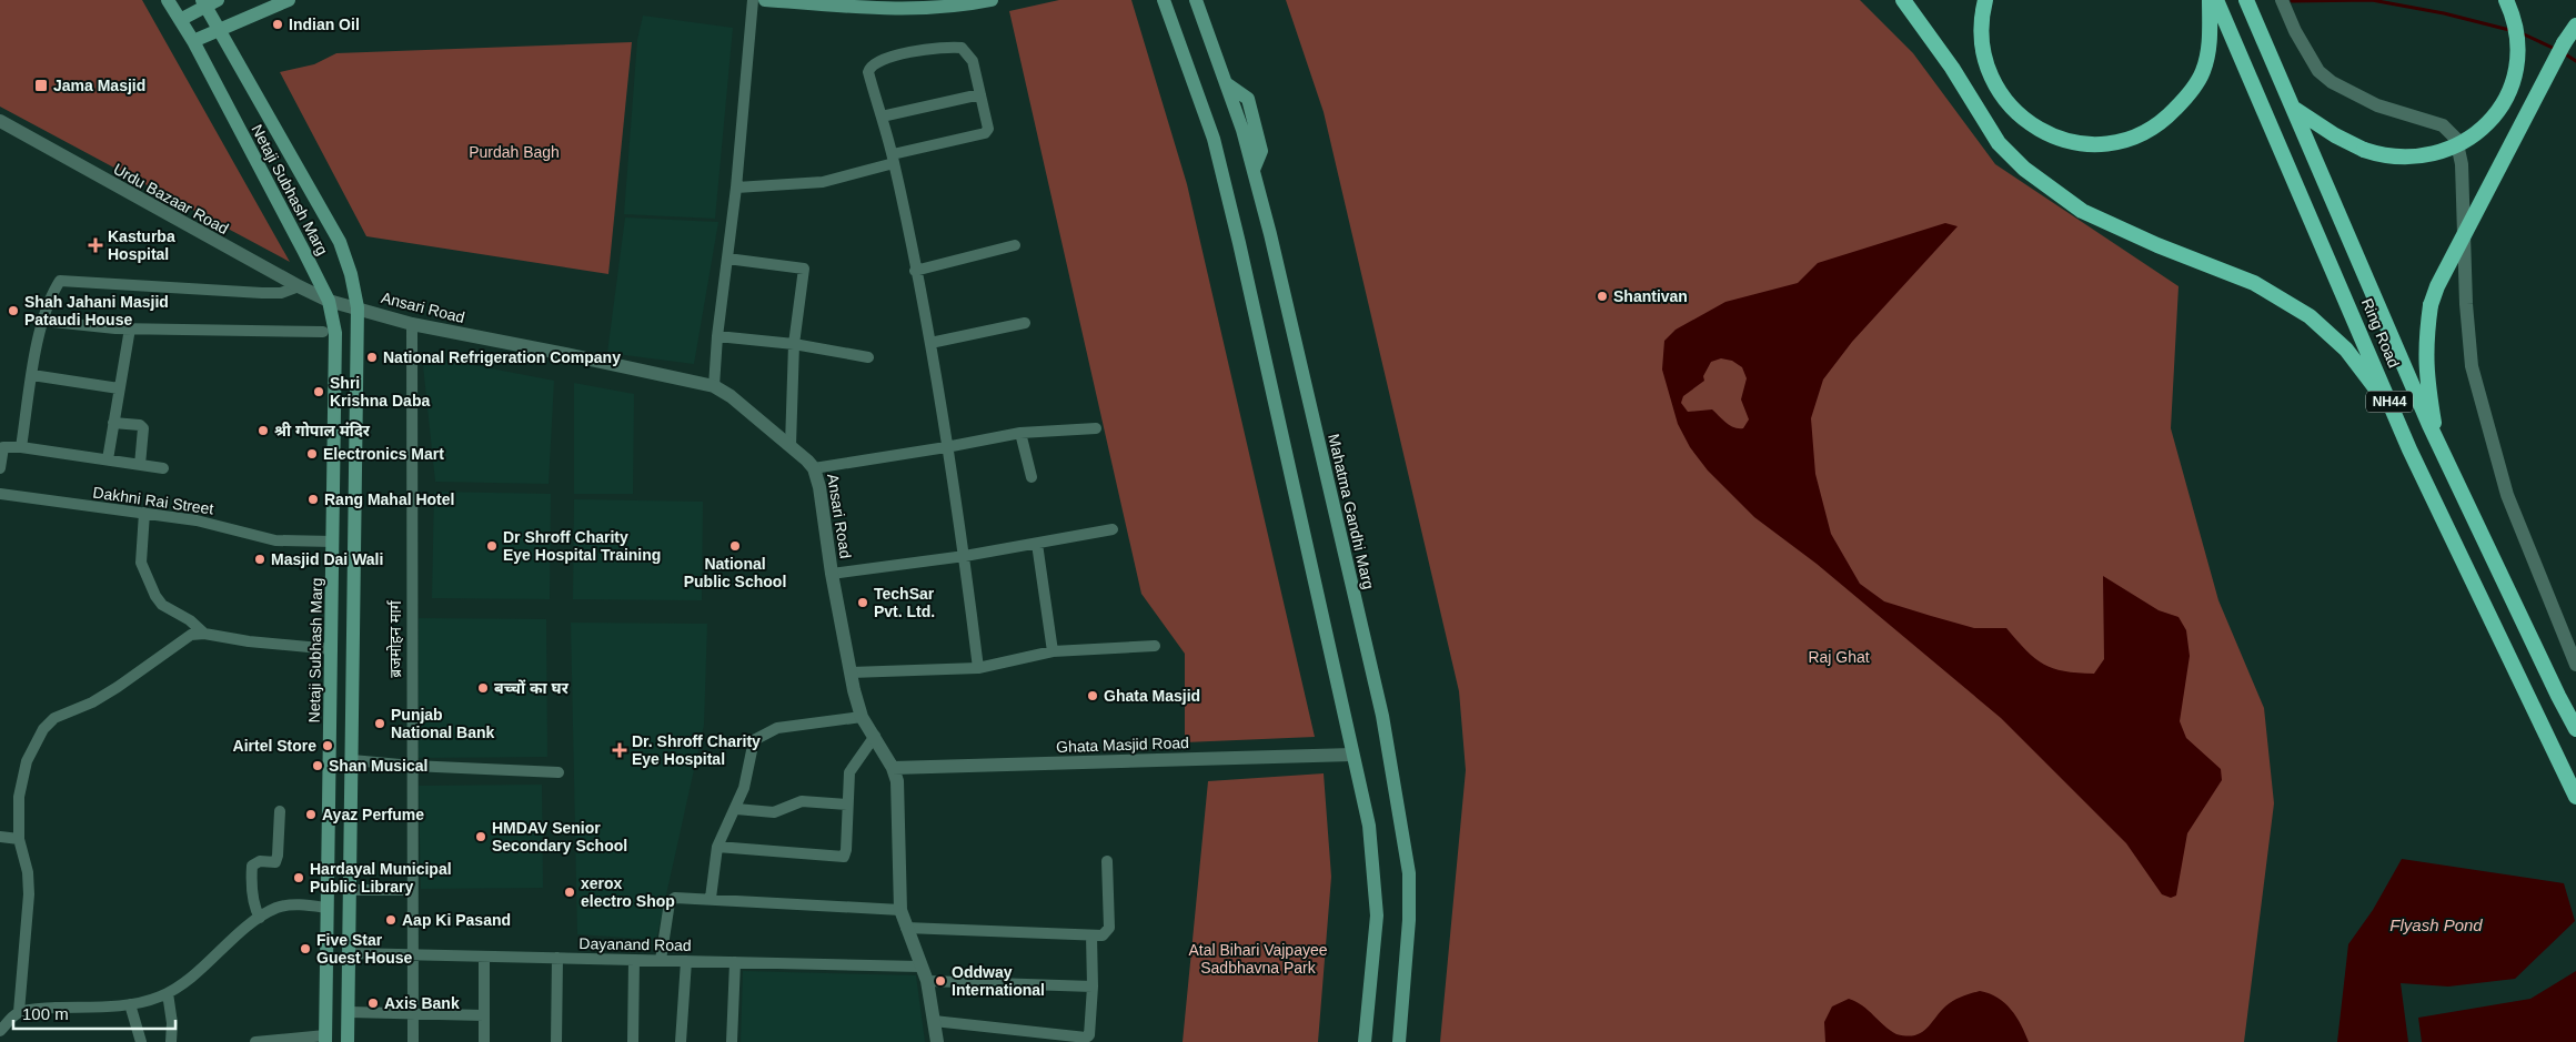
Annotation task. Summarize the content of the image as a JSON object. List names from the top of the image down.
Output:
{
  "streets": {
    "highway": ["Ring Road", "NH44"],
    "main road": ["Netaji Subhash Marg", "Mahatma Gandhi Marg"],
    "street": [
      "Urdu Bazaar Road",
      "Ansari Road",
      "Dakhni Rai Street",
      "ब्रजमोहन मार्ग",
      "Ghata Masjid Road",
      "Dayanand Road"
    ]
  },
  "crossings": [
    ["Netaji Subhash Marg", "Urdu Bazaar Road"],
    ["Netaji Subhash Marg", "Ansari Road"],
    ["Netaji Subhash Marg", "Dakhni Rai Street"],
    ["Netaji Subhash Marg", "Dayanand Road"],
    ["Urdu Bazaar Road", "Ansari Road"],
    ["Ansari Road", "ब्रजमोहन मार्ग"],
    ["Ansari Road", "Ghata Masjid Road"],
    ["Ansari Road", "Dayanand Road"],
    ["ब्रजमोहन मार्ग", "Dayanand Road"]
  ],
  "water": ["Flyash Pond"],
  "parks": ["Purdah Bagh", "Raj Ghat", "Atal Bihari Vajpayee Sadbhavna Park"],
  "places": {
    "other": [
      "Indian Oil",
      "Shantivan",
      "Shah Jahani Masjid Pataudi House",
      "National Refrigeration Company",
      "Shri Krishna Daba",
      "श्री गोपाल मंदिर",
      "Electronics Mart",
      "Rang Mahal Hotel",
      "Dr Shroff Charity Eye Hospital Training",
      "National Public School",
      "Masjid Dai Wali",
      "TechSar Pvt. Ltd.",
      "बच्चों का घर",
      "Ghata Masjid",
      "Punjab National Bank",
      "Airtel Store",
      "Shan Musical",
      "Ayaz Perfume",
      "HMDAV Senior Secondary School",
      "Hardayal Municipal Public Library",
      "xerox electro Shop",
      "Aap Ki Pasand",
      "Five Star Guest House",
      "Oddway International",
      "Axis Bank"
    ],
    "transit": ["Jama Masjid"],
    "health": ["Kasturba Hospital", "Dr. Shroff Charity Eye Hospital"]
  },
  "scale_bar": "100 m"
}
